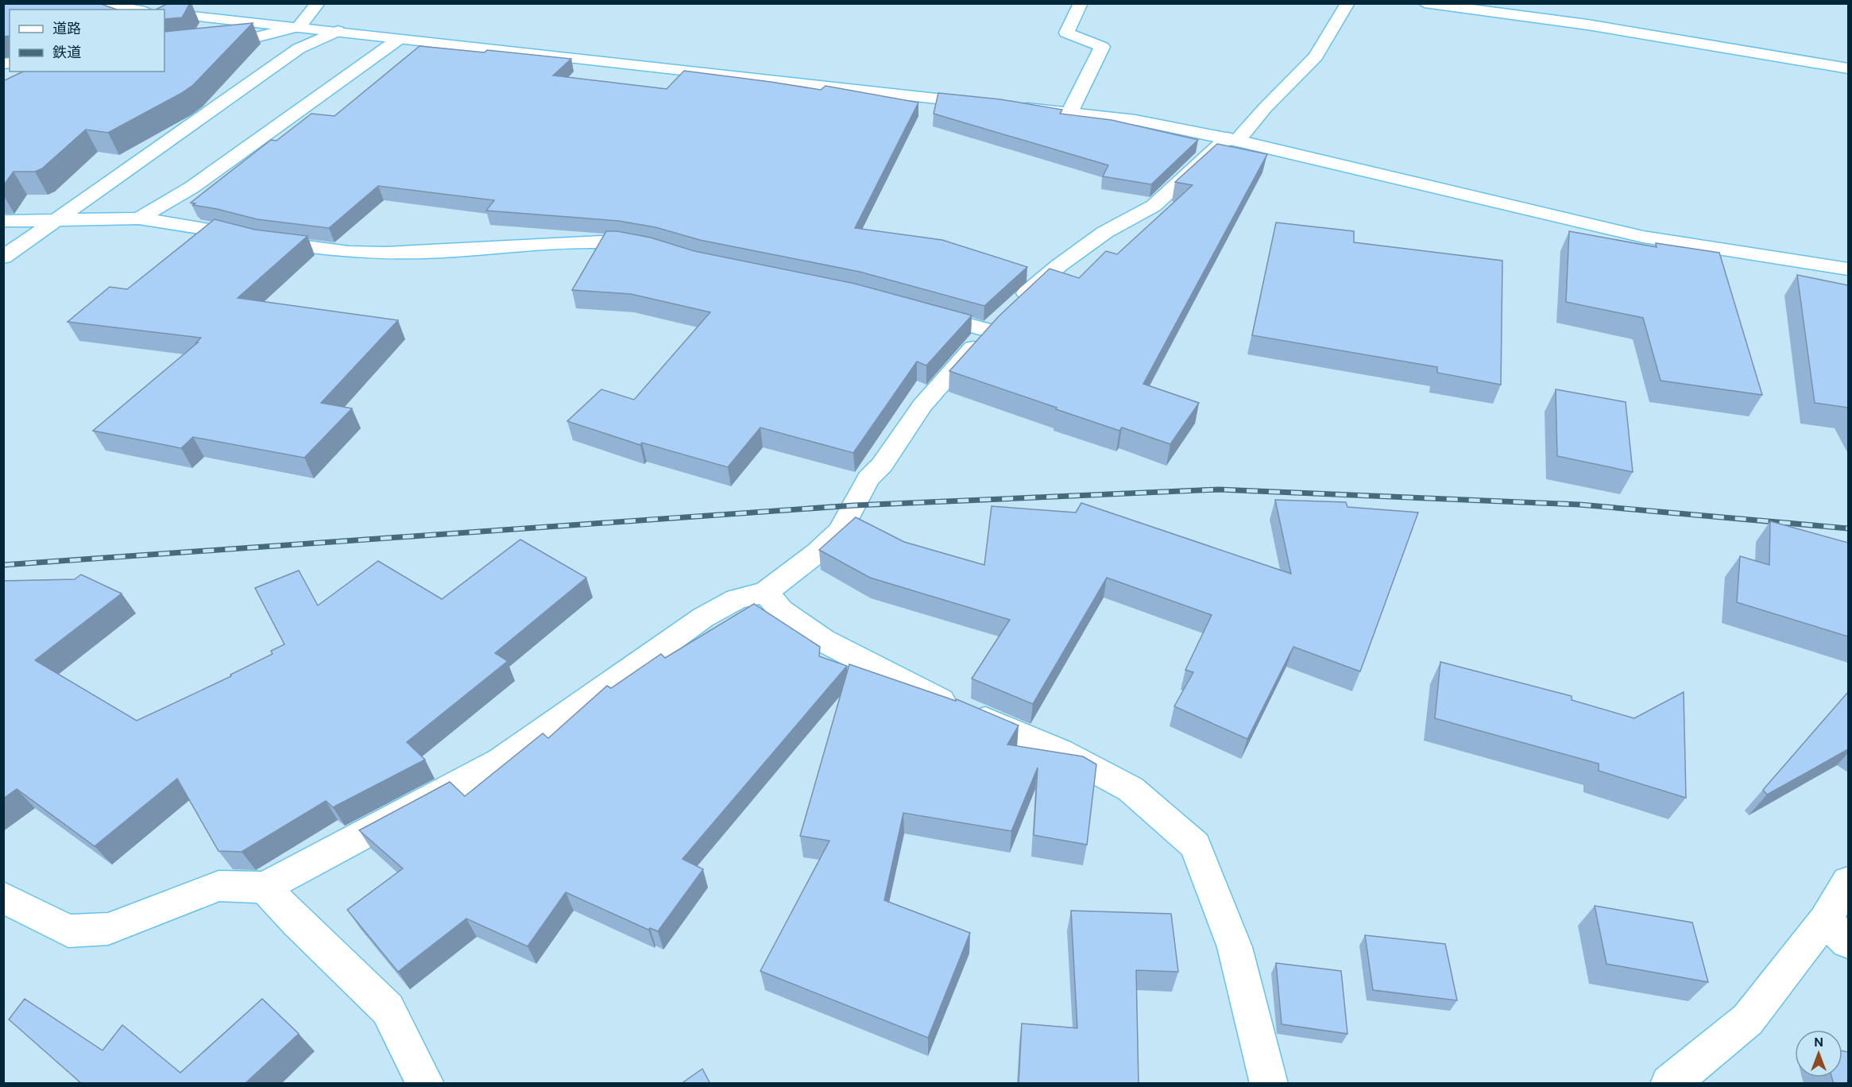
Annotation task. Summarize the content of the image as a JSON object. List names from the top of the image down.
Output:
{
  "legend": ["道路", "鉄道"],
  "north": "top"
}
